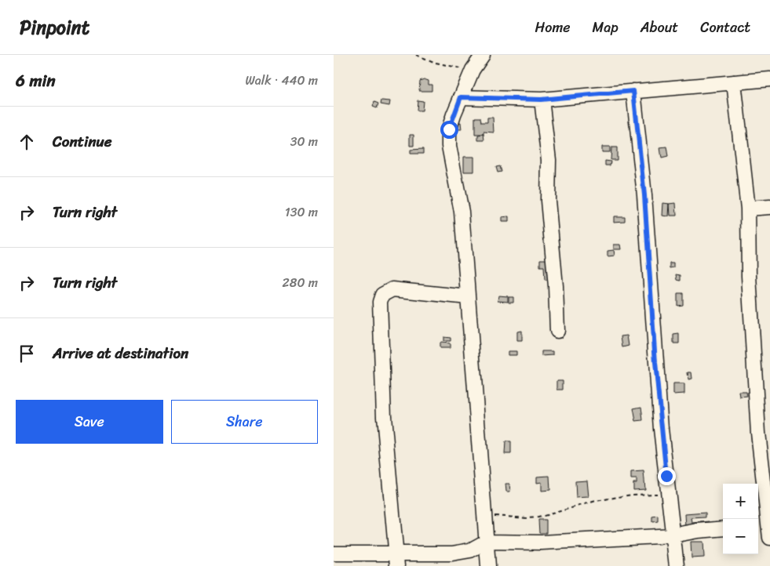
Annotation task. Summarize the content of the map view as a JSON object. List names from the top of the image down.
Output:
{
  "page": {
    "header": "Pinpoint",
    "nav": [
      "Home",
      "Map",
      "About",
      "Contact"
    ],
    "heading": ["6 min", "Walk · 440 m"],
    "list": [
      ["Continue", "30 m"],
      ["Turn right", "130 m"],
      ["Turn right", "280 m"],
      "Arrive at destination"
    ],
    "buttons": ["Save", "Share"],
    "map_buttons": ["+", "−"]
  }
}
